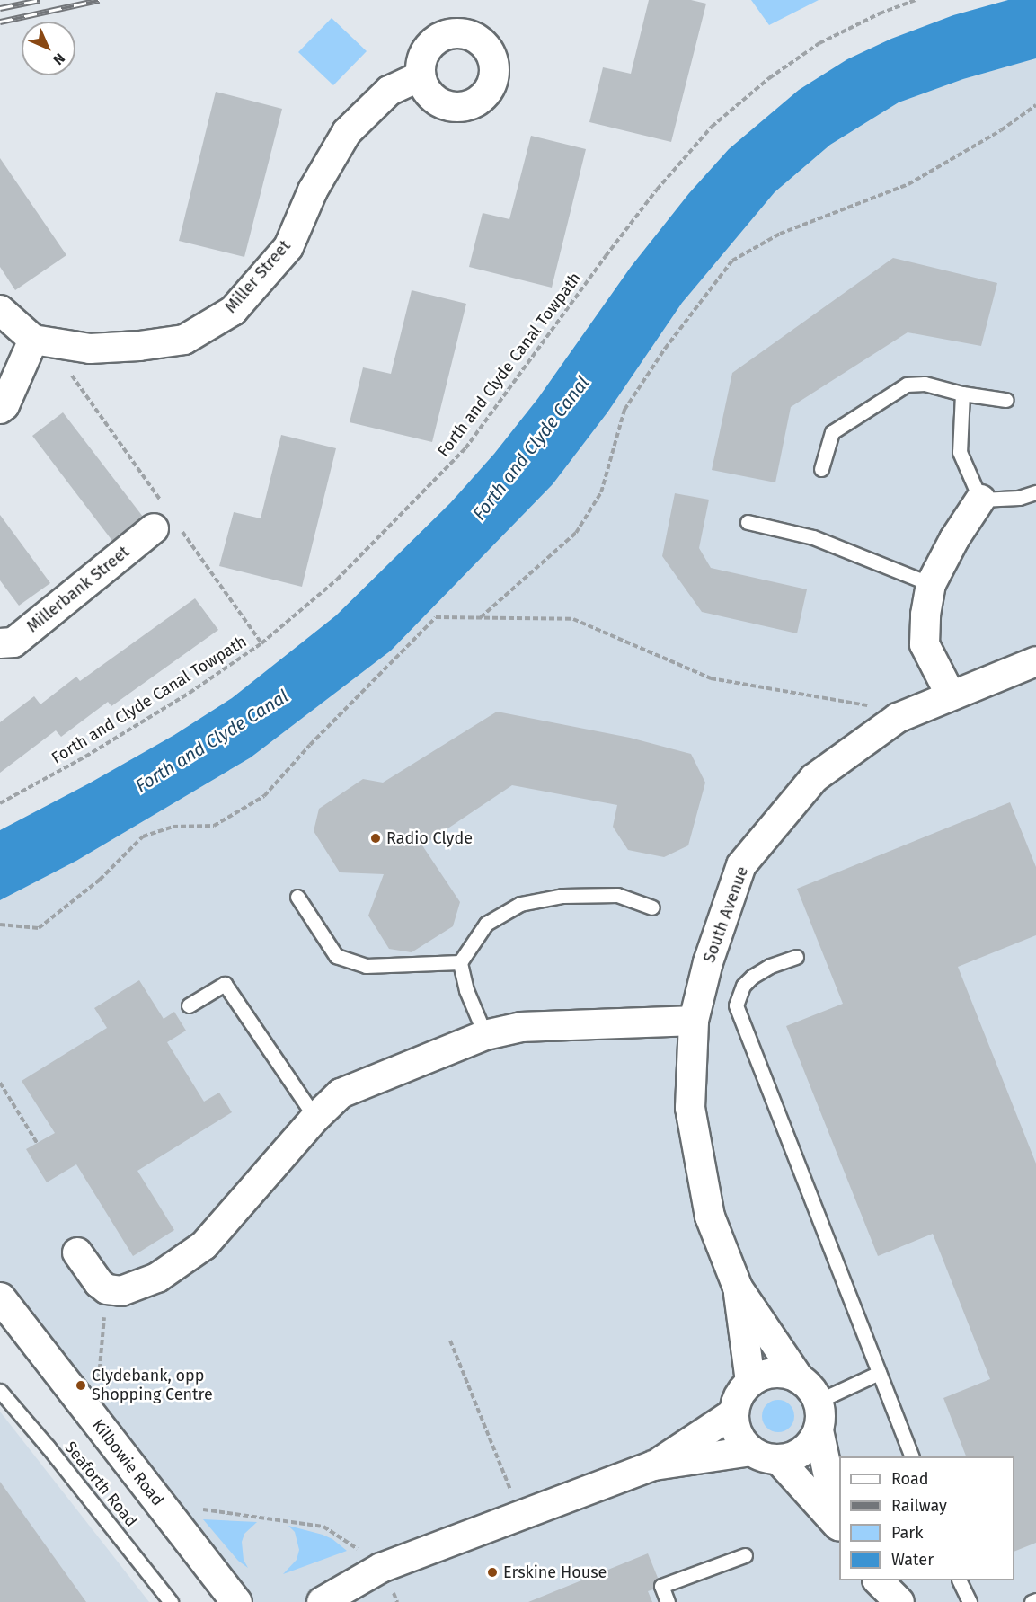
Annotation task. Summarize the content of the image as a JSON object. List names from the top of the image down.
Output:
{
  "streets": {
    "main road": ["Kilbowie Road"],
    "street": ["Miller Street", "Millerbank Street", "South Avenue"],
    "lane": ["Seaforth Road"],
    "path": ["Forth and Clyde Canal Towpath"]
  },
  "water": ["Forth and Clyde Canal"],
  "places": ["Radio Clyde", "Clydebank, opp Shopping Centre", "Erskine House"],
  "legend": [
    "Road",
    "Railway",
    "Park",
    "Water"
  ],
  "north": "bottom right"
}
